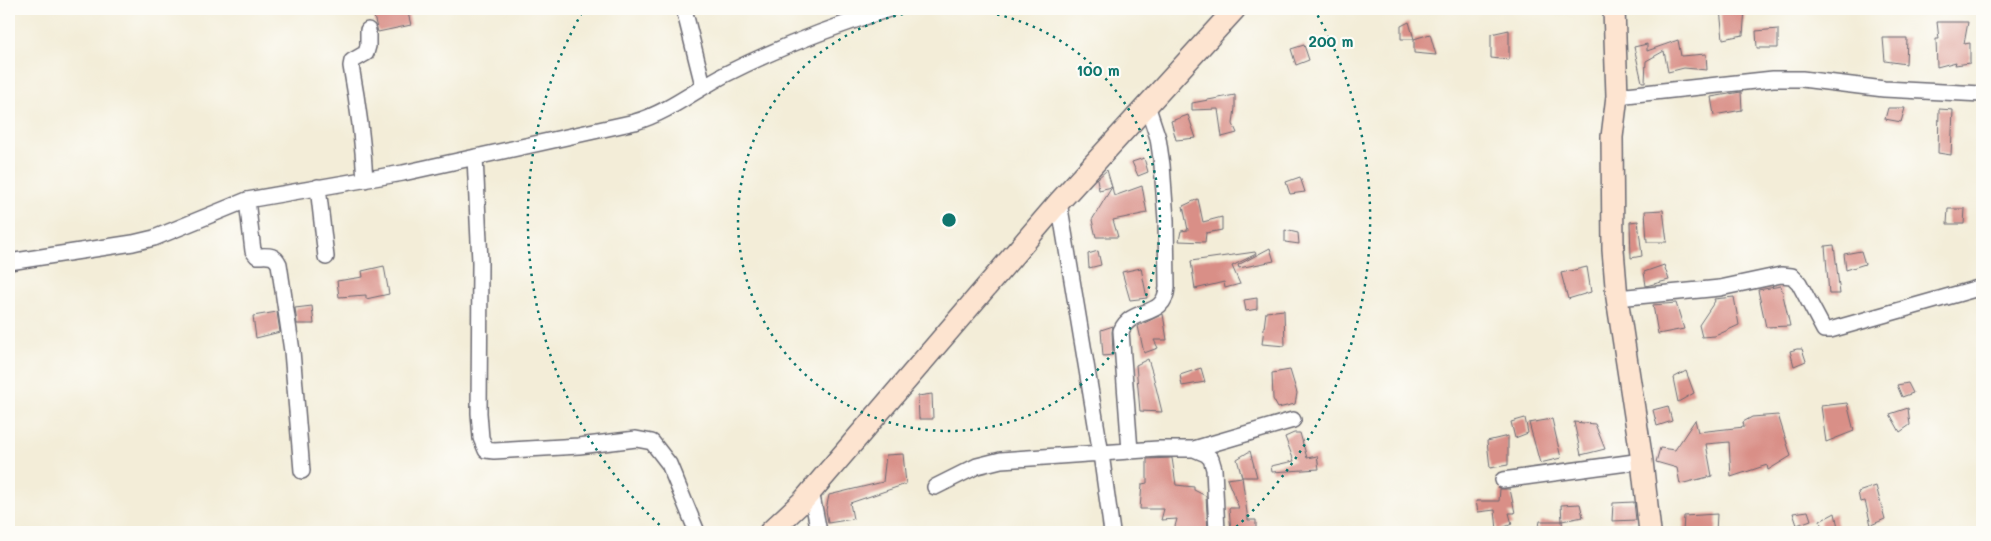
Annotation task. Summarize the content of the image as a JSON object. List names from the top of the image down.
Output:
{
  "rings": ["200 m", "100 m"]
}
